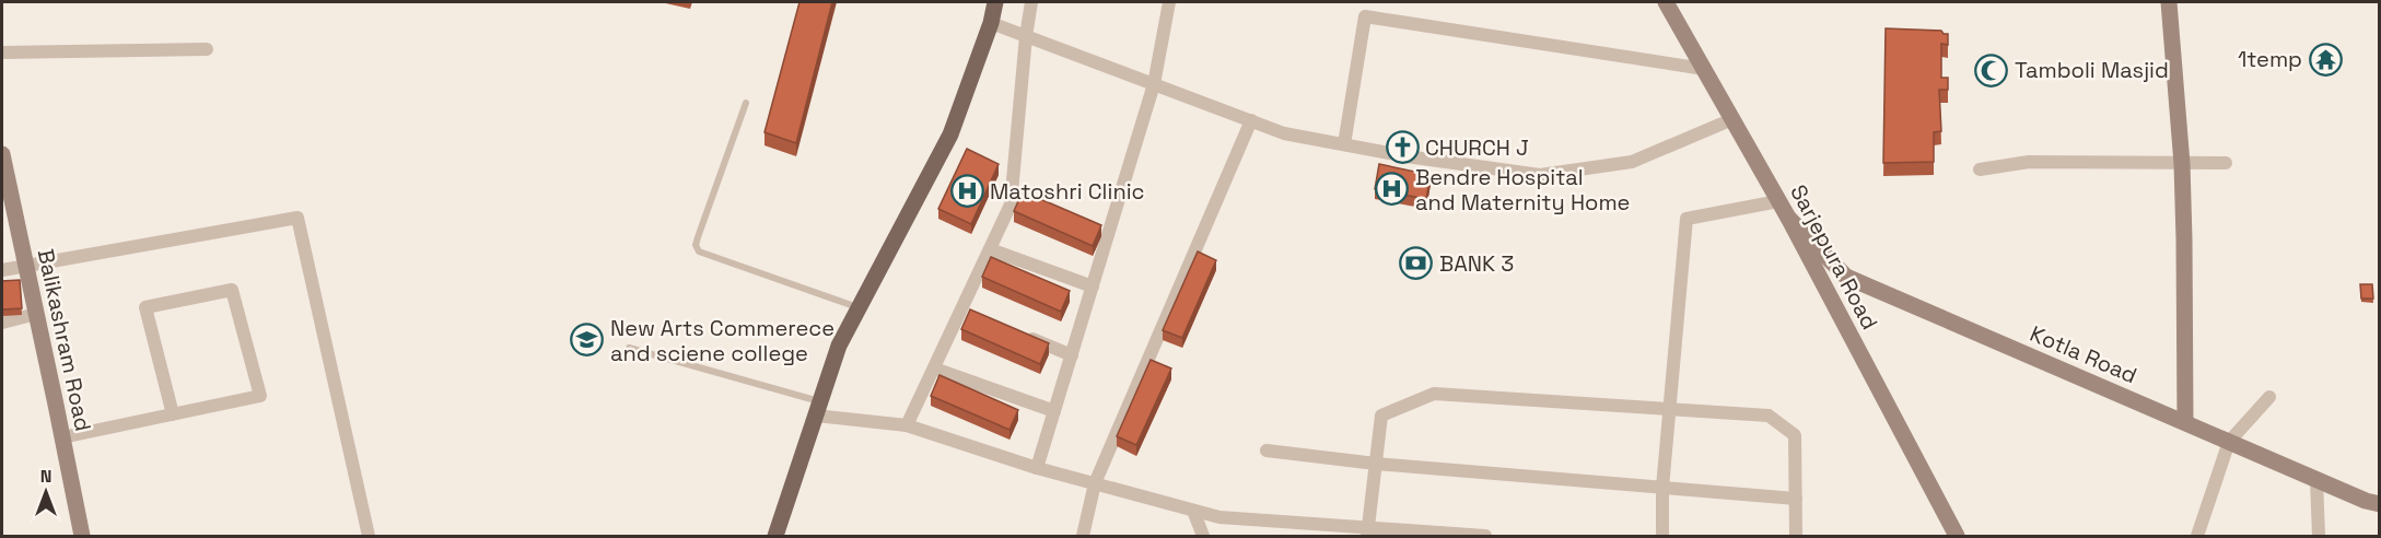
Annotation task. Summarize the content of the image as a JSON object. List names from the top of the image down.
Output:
{
  "streets": {
    "street": ["Sarjepura Road", "Balikashram Road", "Kotla Road"]
  },
  "crossings": [
    ["Sarjepura Road", "Kotla Road"]
  ],
  "places": {
    "temple": ["1temp"],
    "mosque": ["Tamboli Masjid"],
    "church": ["CHURCH J"],
    "hospital": ["Bendre Hospital and Maternity Home", "Matoshri Clinic"],
    "bank": ["BANK 3"],
    "school or university": ["New Arts Commerece and sciene college"]
  },
  "north": "top"
}
